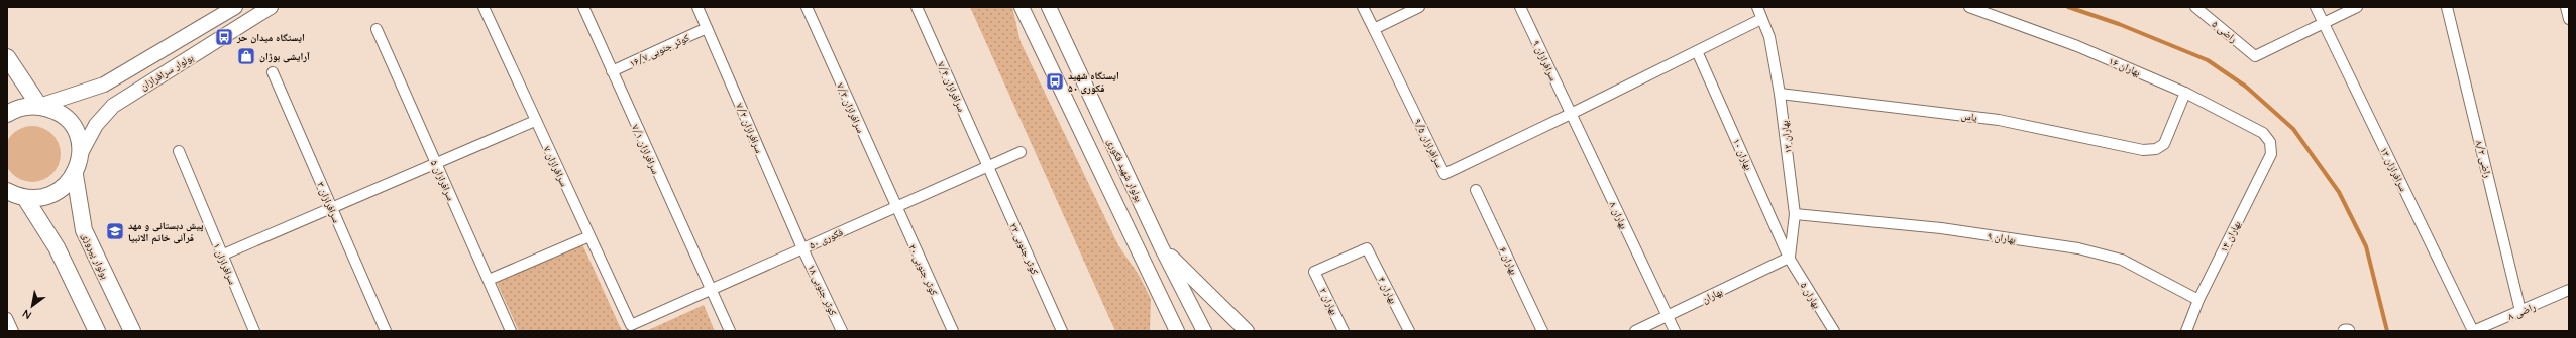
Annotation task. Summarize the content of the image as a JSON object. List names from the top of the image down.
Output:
{
  "streets": {
    "main road": ["بولوار سرافرازان", "بولوار شهید فکوری", "بولوار پیروزی"],
    "street": [
      "راضی ۵",
      "کوثر جنوبی ۱۶/۷",
      "سرافرازان ۹",
      "بهاران ۱۶",
      "سرافرازان ۷/۴",
      "سرافرازان ۷/۳",
      "یاس",
      "سرافرازان ۷/۲",
      "بهاران ۱۲",
      "سرافرازان ۹/۵",
      "سرافرازان ۷/۱",
      "بهاران ۱۰",
      "راضی ۸/۲",
      "سرافرازان ۷",
      "سرافرازان ۱۳",
      "سرافرازان ۵",
      "سرافرازان ۳",
      "بهاران ۸",
      "بهاران ۱۴",
      "بهاران ۹",
      "فکوری ۵۰",
      "کوثر جنوبی ۲۲",
      "بهاران ۶",
      "سرافرازان ۱",
      "کوثر جنوبی ۲۰",
      "کوثر جنوبی ۱۸",
      "بهاران ۴",
      "بهاران",
      "بهاران ۵",
      "بهاران ۲",
      "راضی ۸"
    ]
  },
  "crossings": [
    ["راضی ۵", "سرافرازان ۱۳"],
    ["کوثر جنوبی ۱۶/۷", "سرافرازان ۷/۲"],
    ["کوثر جنوبی ۱۶/۷", "سرافرازان ۷/۱"],
    ["سرافرازان ۹", "سرافرازان ۹/۵"],
    ["سرافرازان ۹", "بهاران ۸"],
    ["بهاران ۱۶", "یاس"],
    ["بهاران ۱۶", "بهاران ۱۴"],
    ["سرافرازان ۷/۴", "فکوری ۵۰"],
    ["سرافرازان ۷/۴", "کوثر جنوبی ۲۲"],
    ["سرافرازان ۷/۳", "فکوری ۵۰"],
    ["سرافرازان ۷/۳", "کوثر جنوبی ۲۰"],
    ["یاس", "بهاران ۱۲"],
    ["سرافرازان ۷/۲", "فکوری ۵۰"],
    ["سرافرازان ۷/۲", "کوثر جنوبی ۱۸"],
    ["بهاران ۱۲", "بهاران ۱۰"],
    ["بهاران ۱۲", "بهاران ۹"],
    ["بهاران ۱۲", "بهاران"],
    ["بهاران ۱۲", "بهاران ۵"],
    ["سرافرازان ۹/۵", "بهاران ۸"],
    ["سرافرازان ۷/۱", "فکوری ۵۰"],
    ["بهاران ۱۰", "بهاران"],
    ["بهاران ۱۰", "بهاران ۵"],
    ["راضی ۸/۲", "راضی ۸"],
    ["سرافرازان ۷", "فکوری ۵۰"],
    ["سرافرازان ۱۳", "راضی ۸"],
    ["بهاران ۸", "بهاران"],
    ["بهاران ۱۴", "بهاران ۹"],
    ["فکوری ۵۰", "کوثر جنوبی ۲۲"],
    ["فکوری ۵۰", "کوثر جنوبی ۲۰"],
    ["فکوری ۵۰", "کوثر جنوبی ۱۸"],
    ["بهاران ۴", "بهاران ۲"],
    ["بهاران", "بهاران ۵"]
  ],
  "places": {
    "bus stop": ["ایستگاه میدان حر", "ایستگاه شهید فکوری ۵۰"],
    "shop": ["آرایشی بوژان"],
    "school or university": ["پیش دبستانی و مهد قرآنی خاتم الانبیا"]
  },
  "north": "bottom left"
}
